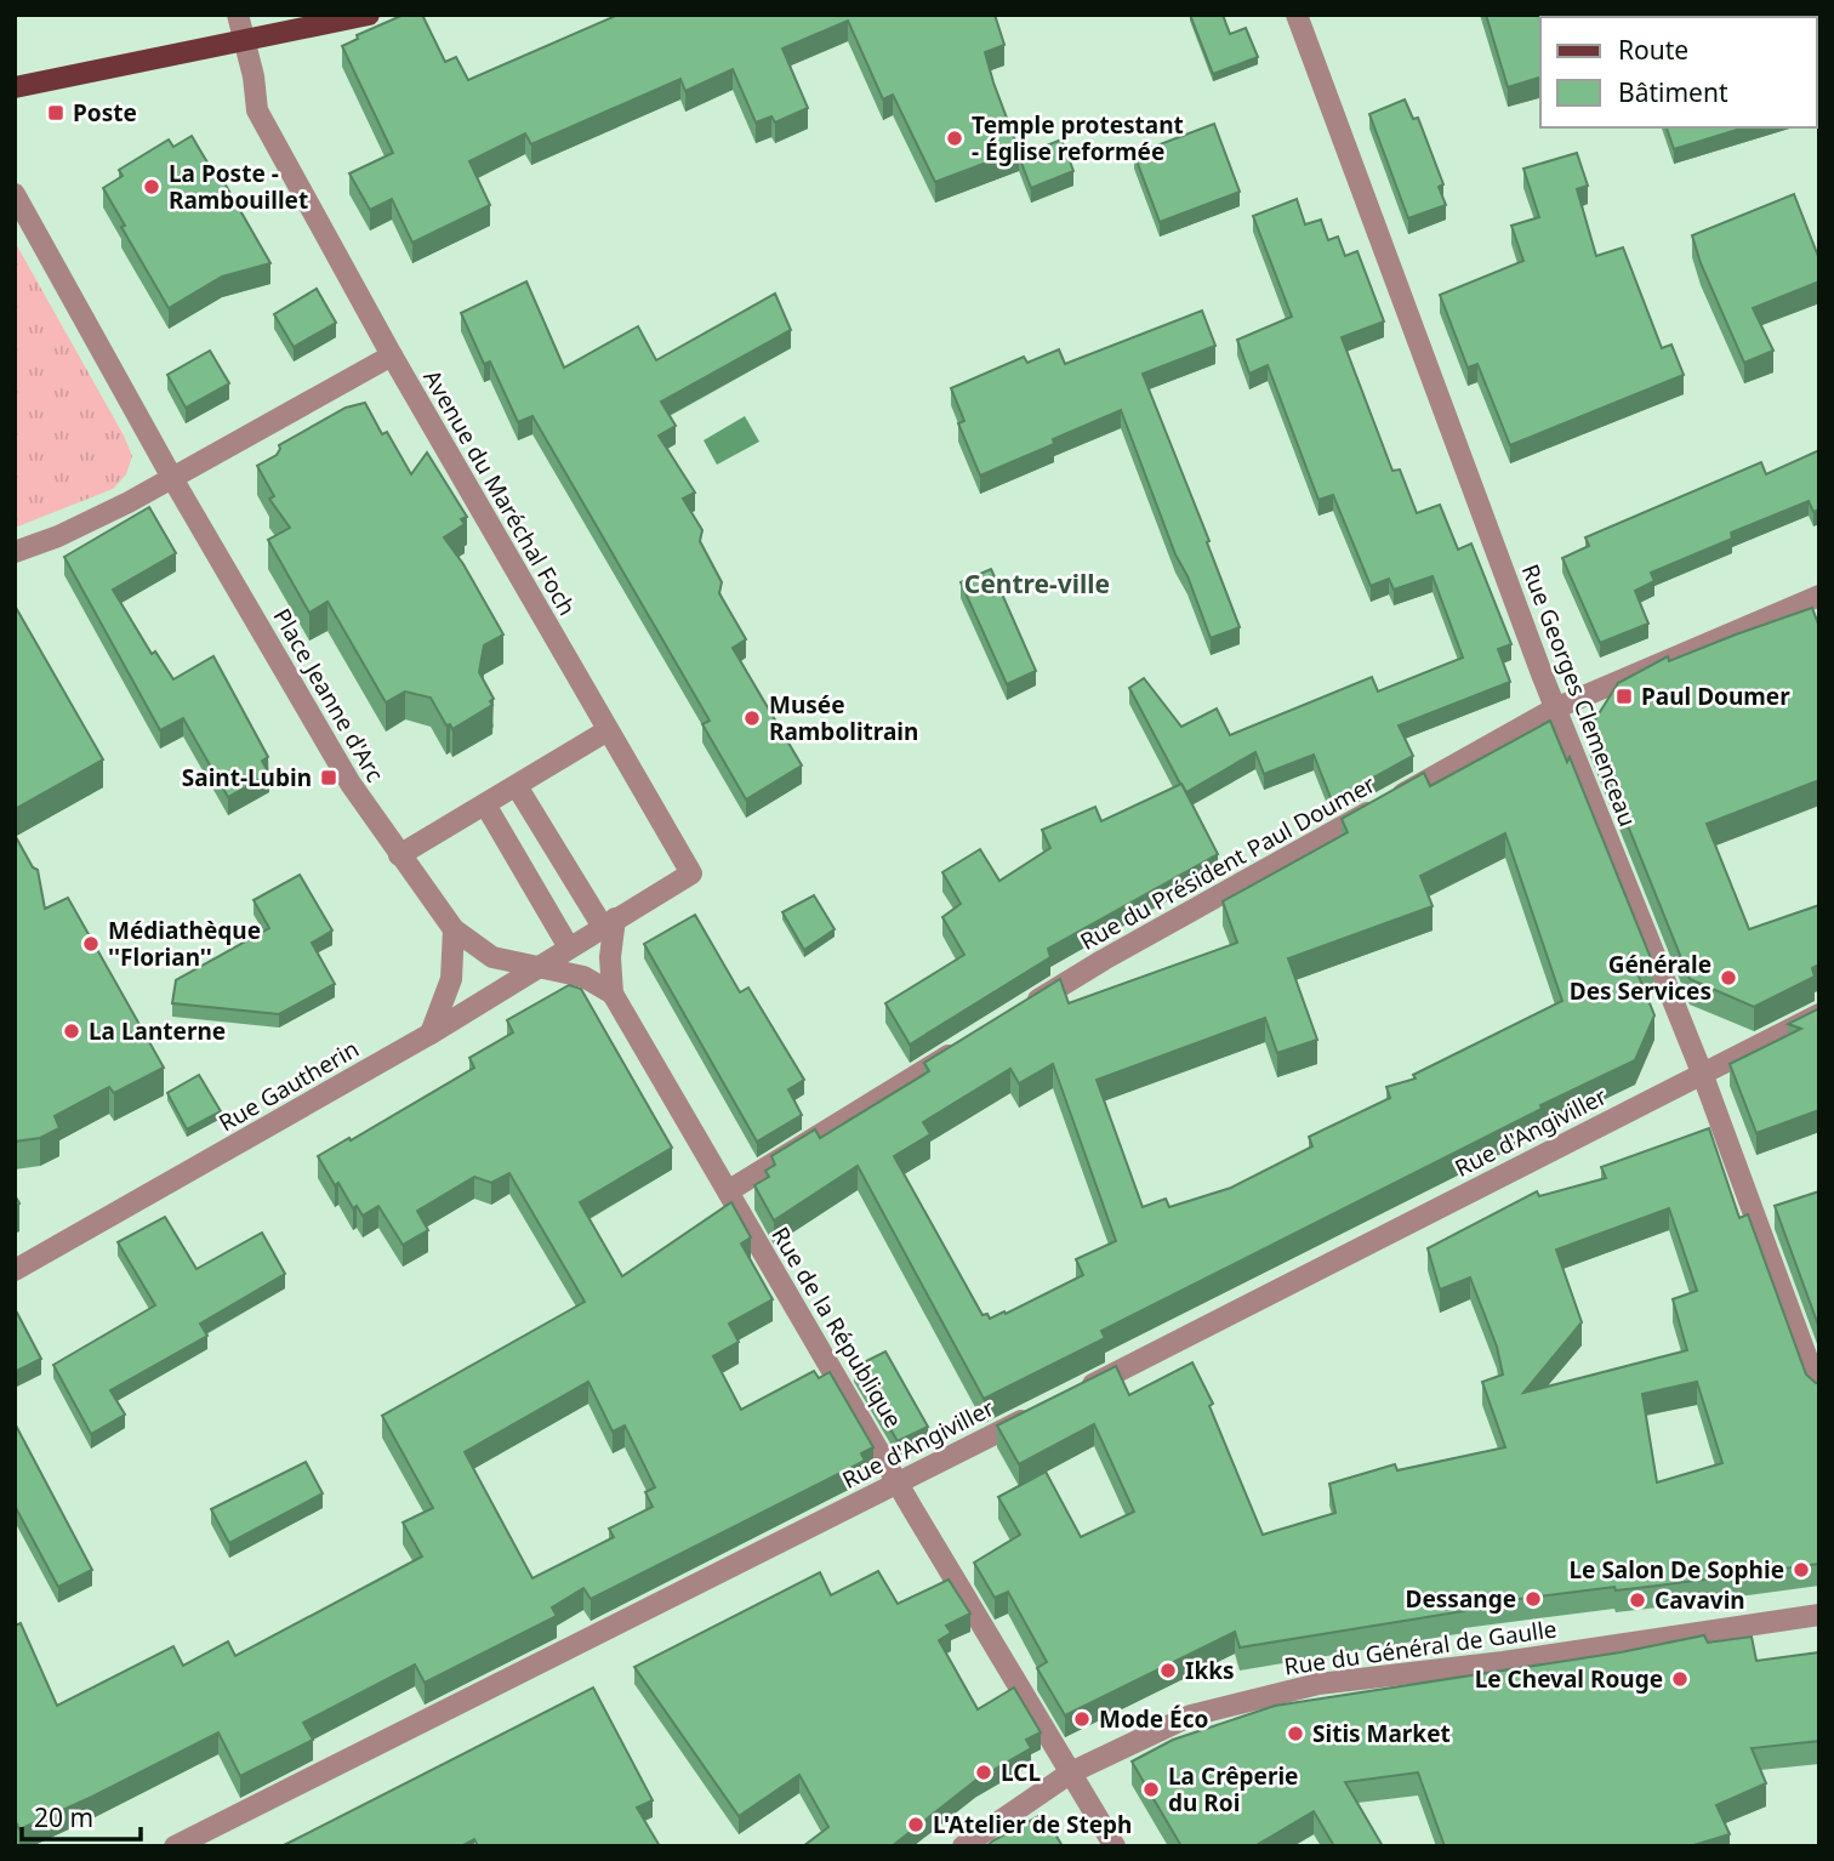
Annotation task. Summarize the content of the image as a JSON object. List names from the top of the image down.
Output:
{
  "streets": {
    "street": [
      "Avenue du Maréchal Foch",
      "Place Jeanne d'Arc",
      "Rue Georges Clemenceau",
      "Rue du Président Paul Doumer",
      "Rue Gautherin",
      "Rue d'Angiviller",
      "Rue de la République",
      "Rue du Général de Gaulle"
    ]
  },
  "crossings": [
    ["Avenue du Maréchal Foch", "Rue Gautherin"],
    ["Avenue du Maréchal Foch", "Rue de la République"],
    ["Place Jeanne d'Arc", "Rue Gautherin"],
    ["Rue Georges Clemenceau", "Rue du Président Paul Doumer"],
    ["Rue Georges Clemenceau", "Rue d'Angiviller"],
    ["Rue d'Angiviller", "Rue de la République"],
    ["Rue de la République", "Rue du Général de Gaulle"]
  ],
  "districts": ["Centre-ville"],
  "places": {
    "transit": ["Poste", "Paul Doumer", "Saint-Lubin"],
    "other": [
      "Temple protestant - Église reformée",
      "La Poste - Rambouillet",
      "Musée Rambolitrain",
      "Médiathèque ''Florian''",
      "Générale Des Services",
      "La Lanterne",
      "Le Salon De Sophie",
      "Dessange",
      "Cavavin",
      "Ikks",
      "Le Cheval Rouge",
      "Mode Éco",
      "Sitis Market",
      "LCL",
      "La Crêperie du Roi",
      "L'Atelier de Steph"
    ]
  },
  "legend": ["Route", "Bâtiment"],
  "scale_bar": "20 m"
}
